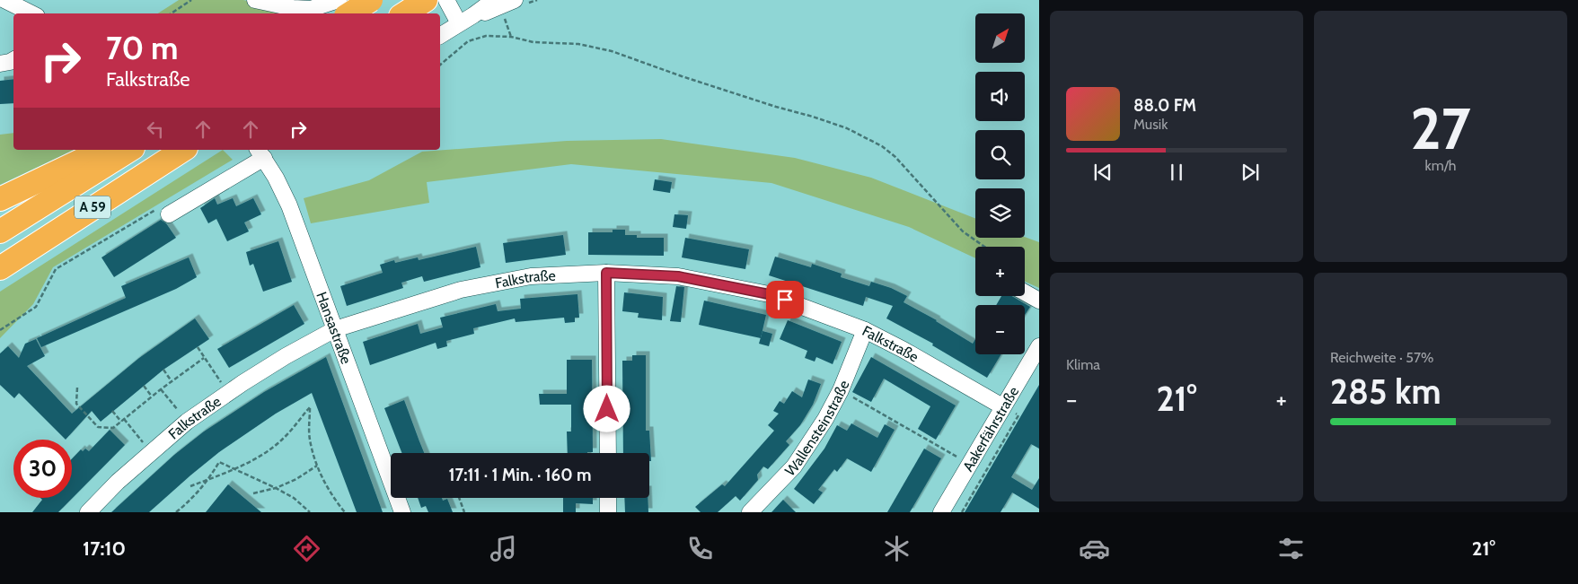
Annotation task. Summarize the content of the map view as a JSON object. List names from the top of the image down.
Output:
{
  "streets": {
    "highway": ["A 59"],
    "street": [
      "Falkstraße",
      "Hansastraße",
      "Wallensteinstraße",
      "Aakerfährstraße"
    ]
  },
  "crossings": [
    ["Falkstraße", "Hansastraße"],
    ["Falkstraße", "Wallensteinstraße"],
    ["Falkstraße", "Aakerfährstraße"]
  ],
  "north": "top right",
  "page": {
    "tile": [
      ["27", "km/h"],
      "Klima",
      ["Reichweite · 57%", "285 km"]
    ],
    "map_buttons": ["+", "−"],
    "turn": ["70 m", "Falkstraße"],
    "song": ["88.0 FM", "Musik"],
    "heat": ["−", "21°", "+"],
    "limit": "30",
    "trip": "17:11 · 1 Min. · 160 m",
    "tabs": ["17:10", "21°"]
  }
}
